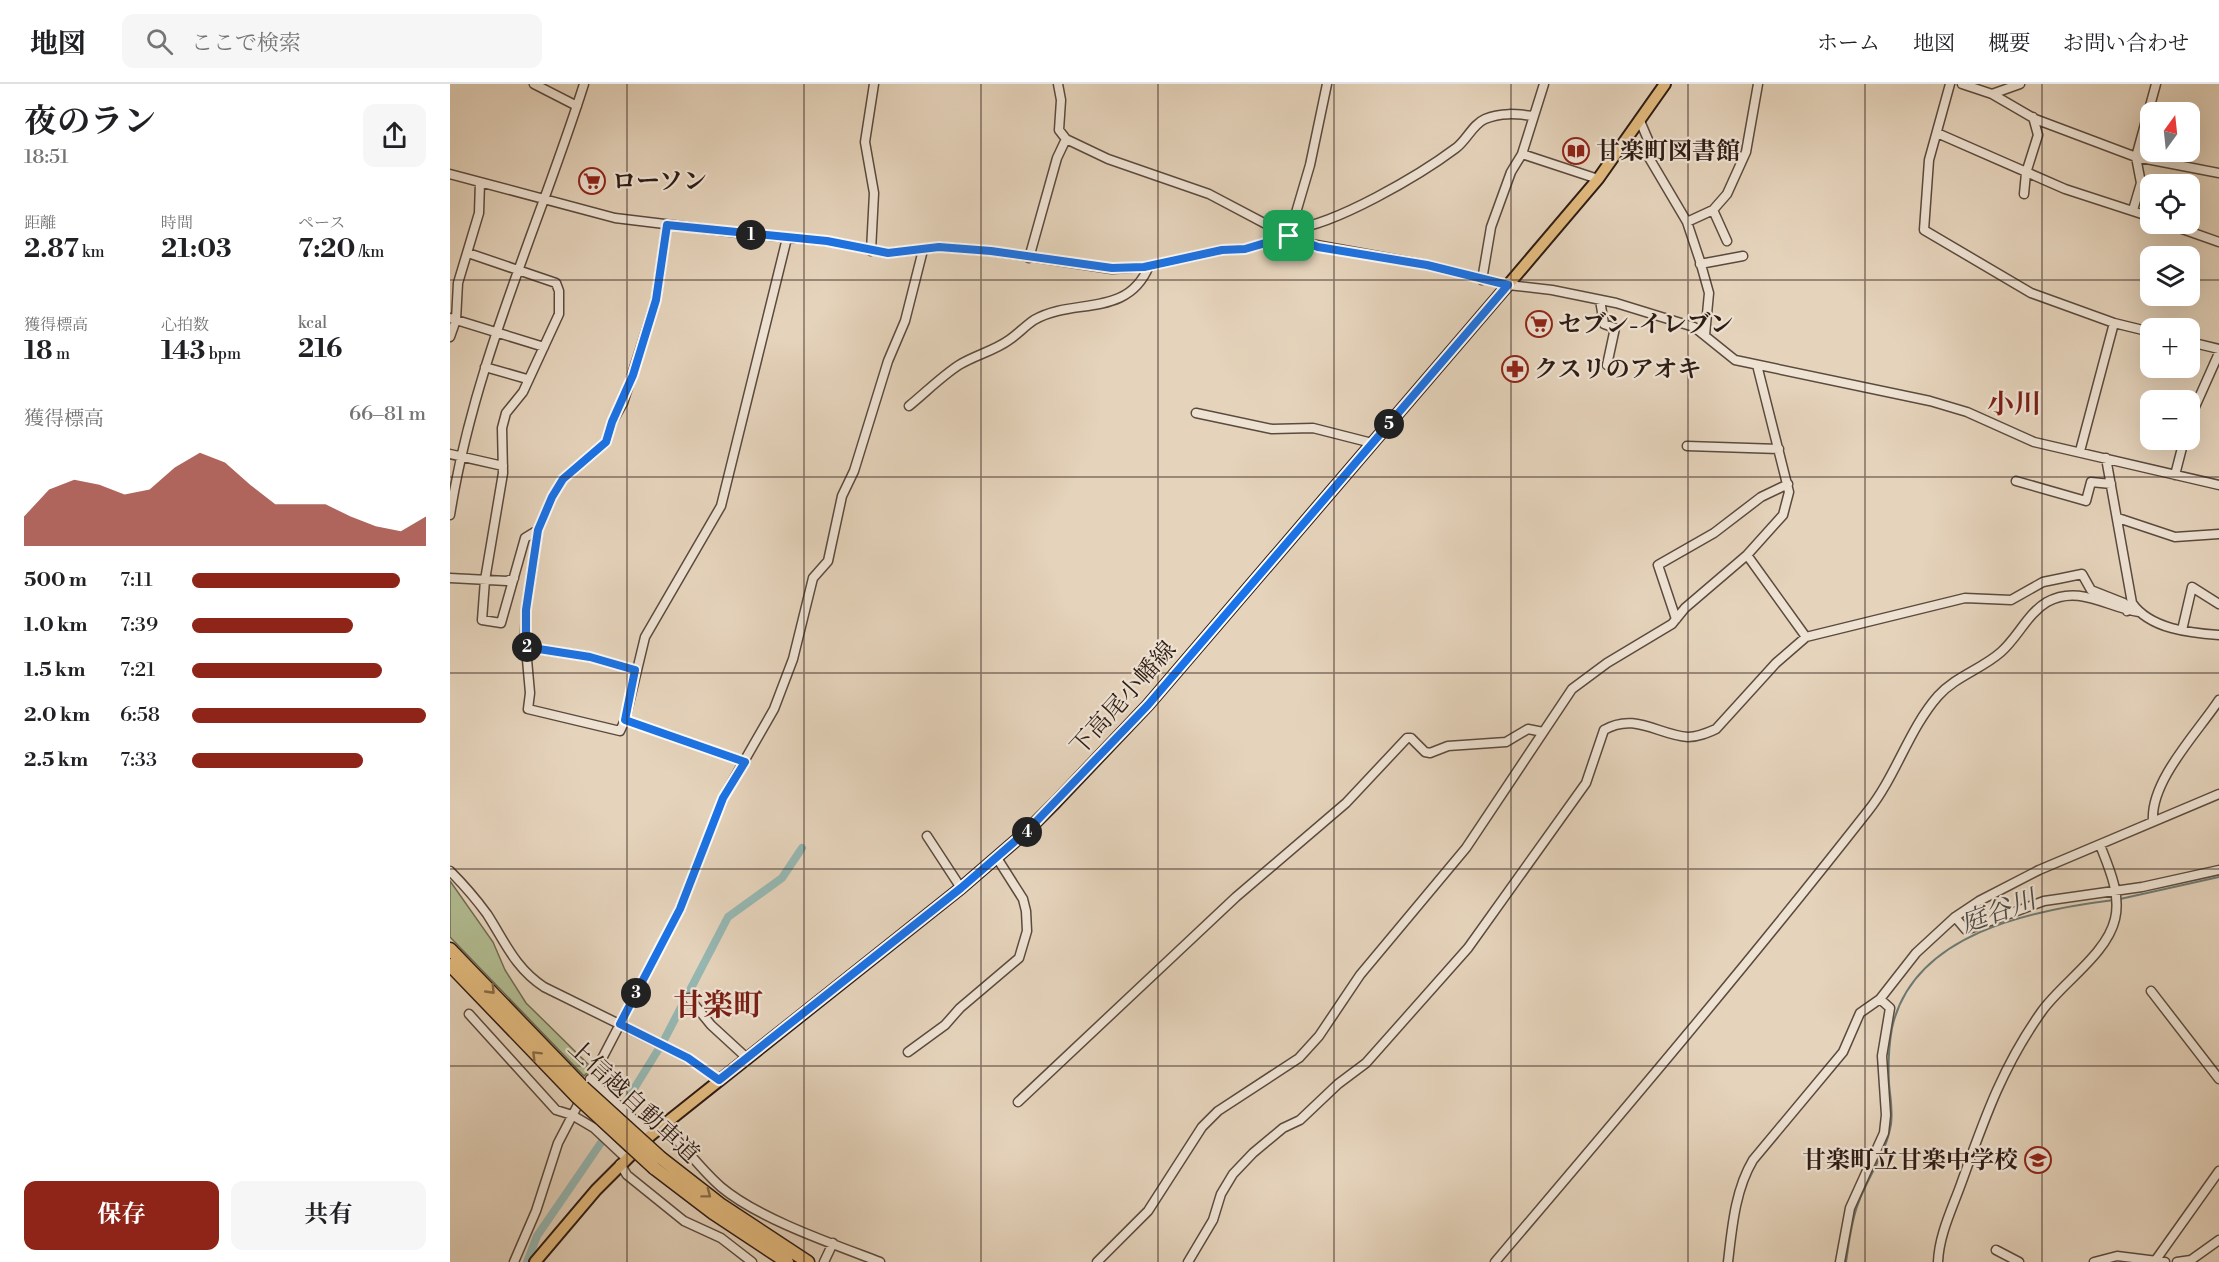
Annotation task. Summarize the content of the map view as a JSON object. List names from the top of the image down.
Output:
{
  "streets": {
    "highway": ["上信越自動車道"],
    "main road": ["下高尾小幡線"]
  },
  "districts": ["小川", "甘楽町"],
  "water": ["庭谷川"],
  "places": {
    "library": ["甘楽町図書館"],
    "supermarket": ["ローソン", "セブン-イレブン"],
    "pharmacy": ["クスリのアオキ"],
    "school or university": ["甘楽町立甘楽中学校"]
  },
  "north": "top",
  "page": {
    "header": "地図",
    "search": "ここで検索",
    "nav": [
      "ホーム",
      "地図",
      "概要",
      "お問い合わせ"
    ],
    "heading": ["夜のラン", "18:51"],
    "map_buttons": ["+", "−"],
    "stats": [
      ["距離", "2.87 km"],
      ["時間", "21:03"],
      ["ペース", "7:20 /km"],
      ["獲得標高", "18 m"],
      ["心拍数", "143 bpm"],
      ["kcal", "216"]
    ],
    "pins": [
      "1",
      "5",
      "2",
      "4",
      "3"
    ],
    "chart": ["獲得標高", "66–81 m"],
    "list": [
      {
        "name": "500 m",
        "note": "7:11"
      },
      {
        "name": "1.0 km",
        "note": "7:39"
      },
      {
        "name": "1.5 km",
        "note": "7:21"
      },
      {
        "name": "2.0 km",
        "note": "6:58"
      },
      {
        "name": "2.5 km",
        "note": "7:33"
      }
    ],
    "buttons": ["保存", "共有"]
  }
}
